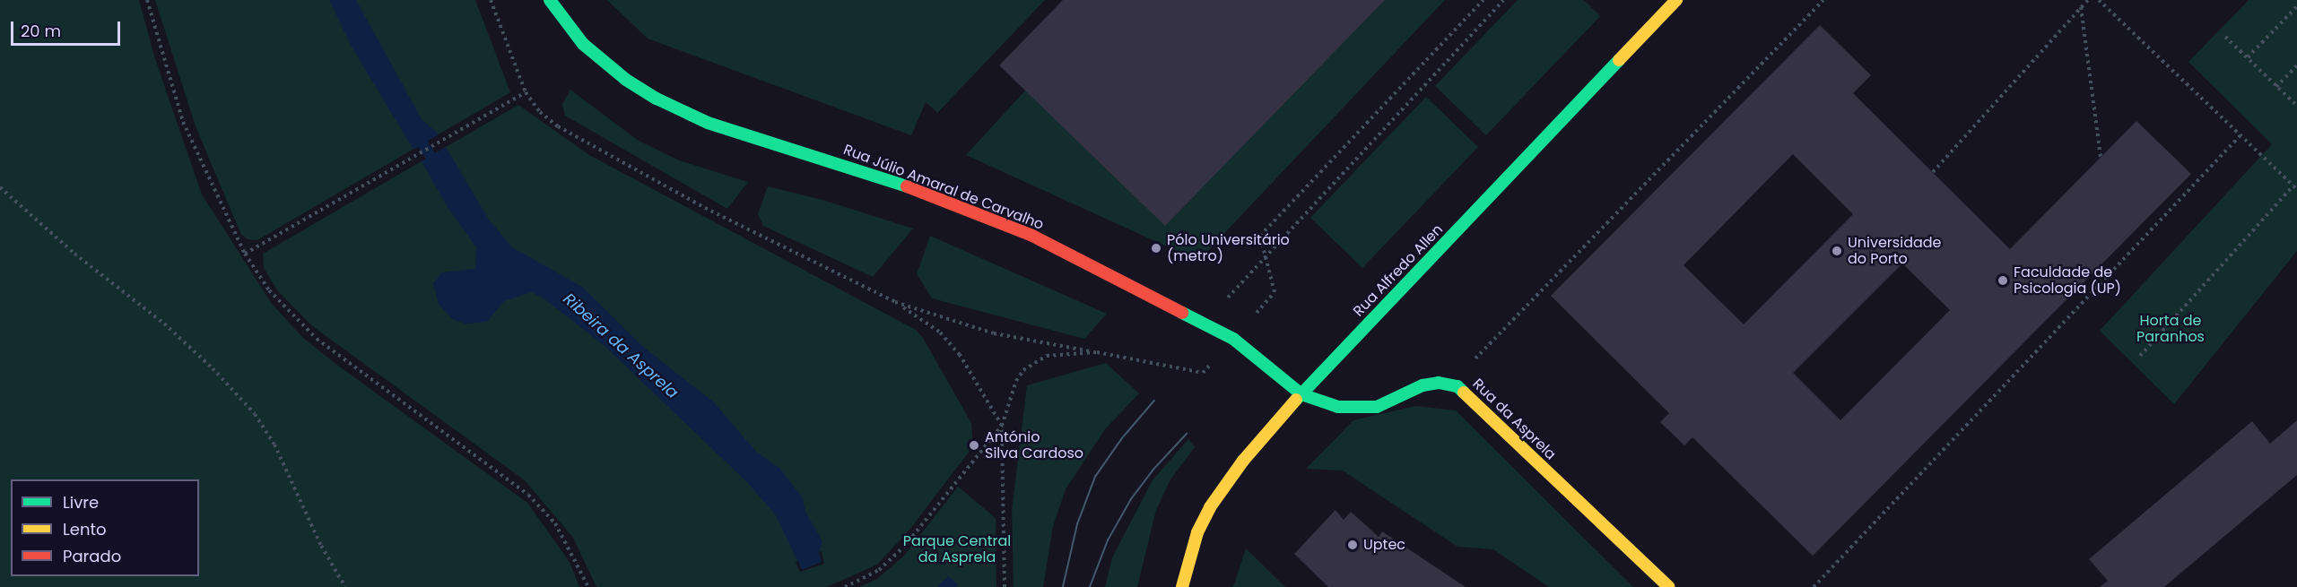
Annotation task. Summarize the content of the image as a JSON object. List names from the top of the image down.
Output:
{
  "streets": {
    "street": ["Rua Júlio Amaral de Carvalho", "Rua Alfredo Allen", "Rua da Asprela"]
  },
  "crossings": [
    ["Rua Júlio Amaral de Carvalho", "Rua Alfredo Allen"],
    ["Rua Júlio Amaral de Carvalho", "Rua da Asprela"],
    ["Rua Alfredo Allen", "Rua da Asprela"]
  ],
  "water": ["Ribeira da Asprela"],
  "parks": ["Horta de Paranhos", "Parque Central da Asprela"],
  "places": [
    "Pólo Universitário (metro)",
    "Universidade do Porto",
    "Faculdade de Psicologia (UP)",
    "António Silva Cardoso",
    "Uptec"
  ],
  "legend": ["Livre", "Lento", "Parado"],
  "scale_bar": "20 m"
}
